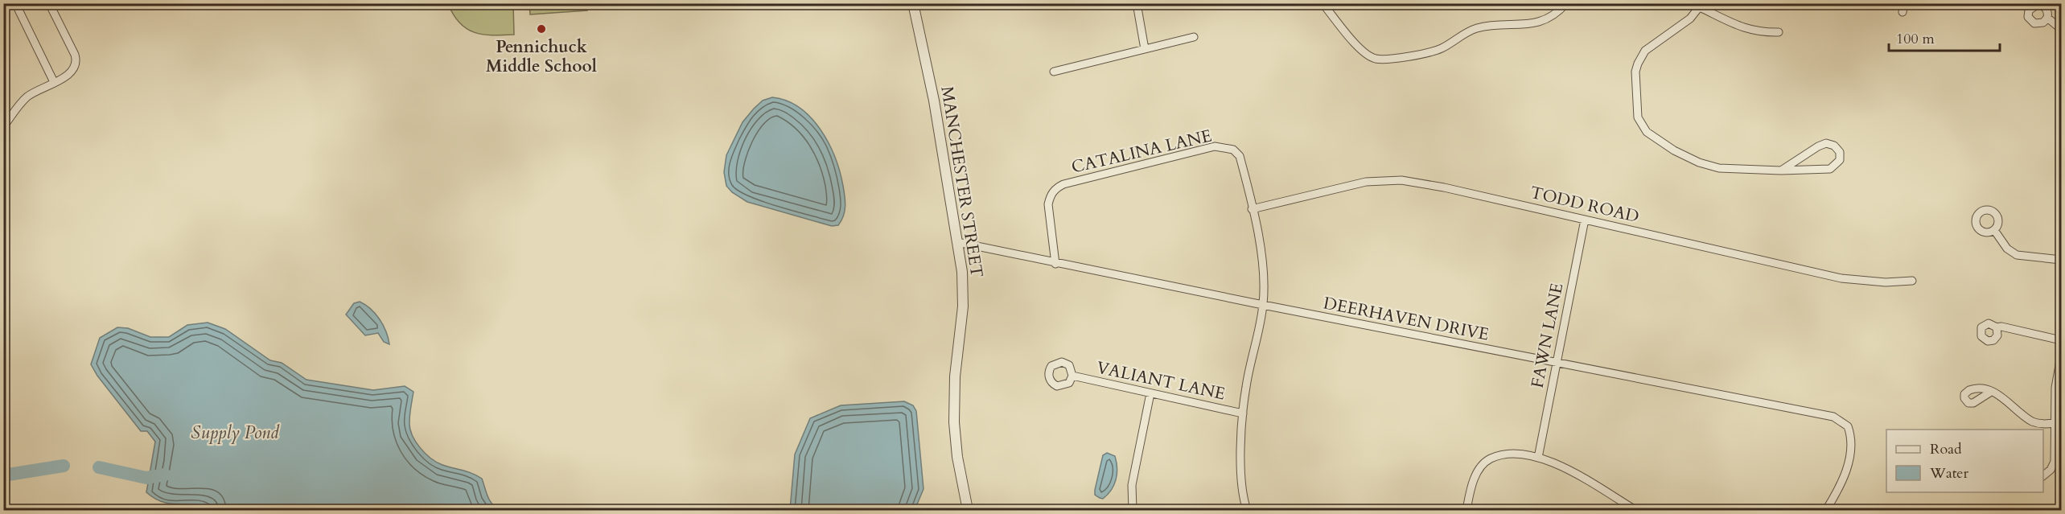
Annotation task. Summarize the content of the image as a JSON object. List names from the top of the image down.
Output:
{
  "streets": {
    "street": [
      "CATALINA LANE",
      "MANCHESTER STREET",
      "TODD ROAD",
      "DEERHAVEN DRIVE",
      "FAWN LANE",
      "VALIANT LANE"
    ]
  },
  "crossings": [
    ["CATALINA LANE", "TODD ROAD"],
    ["CATALINA LANE", "DEERHAVEN DRIVE"],
    ["CATALINA LANE", "VALIANT LANE"],
    ["MANCHESTER STREET", "DEERHAVEN DRIVE"],
    ["TODD ROAD", "FAWN LANE"],
    ["DEERHAVEN DRIVE", "FAWN LANE"]
  ],
  "water": ["Supply Pond"],
  "places": ["Pennichuck Middle School"],
  "legend": ["Road", "Water"],
  "scale_bar": "100 m"
}
